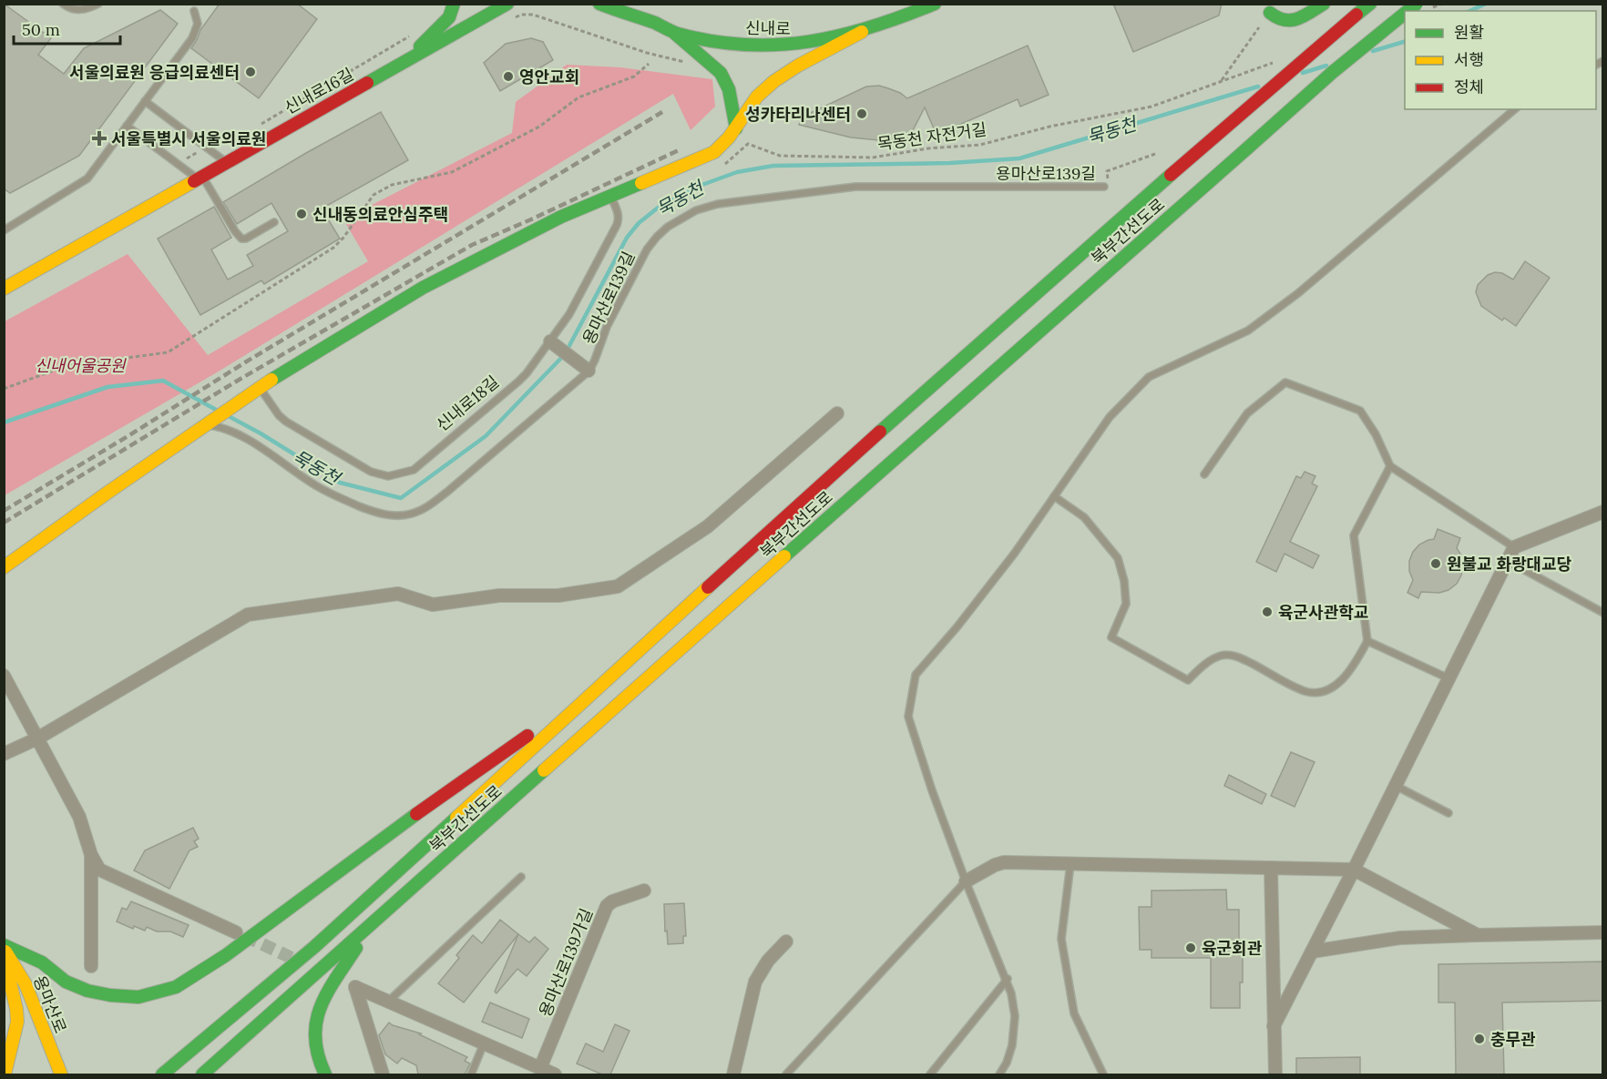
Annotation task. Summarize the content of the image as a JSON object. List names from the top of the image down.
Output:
{
  "streets": {
    "main road": [
      "신내로",
      "신내로16길",
      "북부간선도로",
      "용마산로"
    ],
    "street": ["용마산로139가길"],
    "lane": ["용마산로139길", "신내로18길"],
    "path": ["목동천 자전거길"]
  },
  "water": ["묵동천"],
  "parks": ["신내어울공원"],
  "places": {
    "other": [
      "서울의료원 응급의료센터",
      "영안교회",
      "성카타리나센터",
      "신내동의료안심주택",
      "원불교 화랑대교당",
      "육군사관학교",
      "육군회관",
      "충무관"
    ],
    "health": ["서울특별시 서울의료원"]
  },
  "legend": ["원활", "서행", "정체"],
  "scale_bar": "50 m"
}
